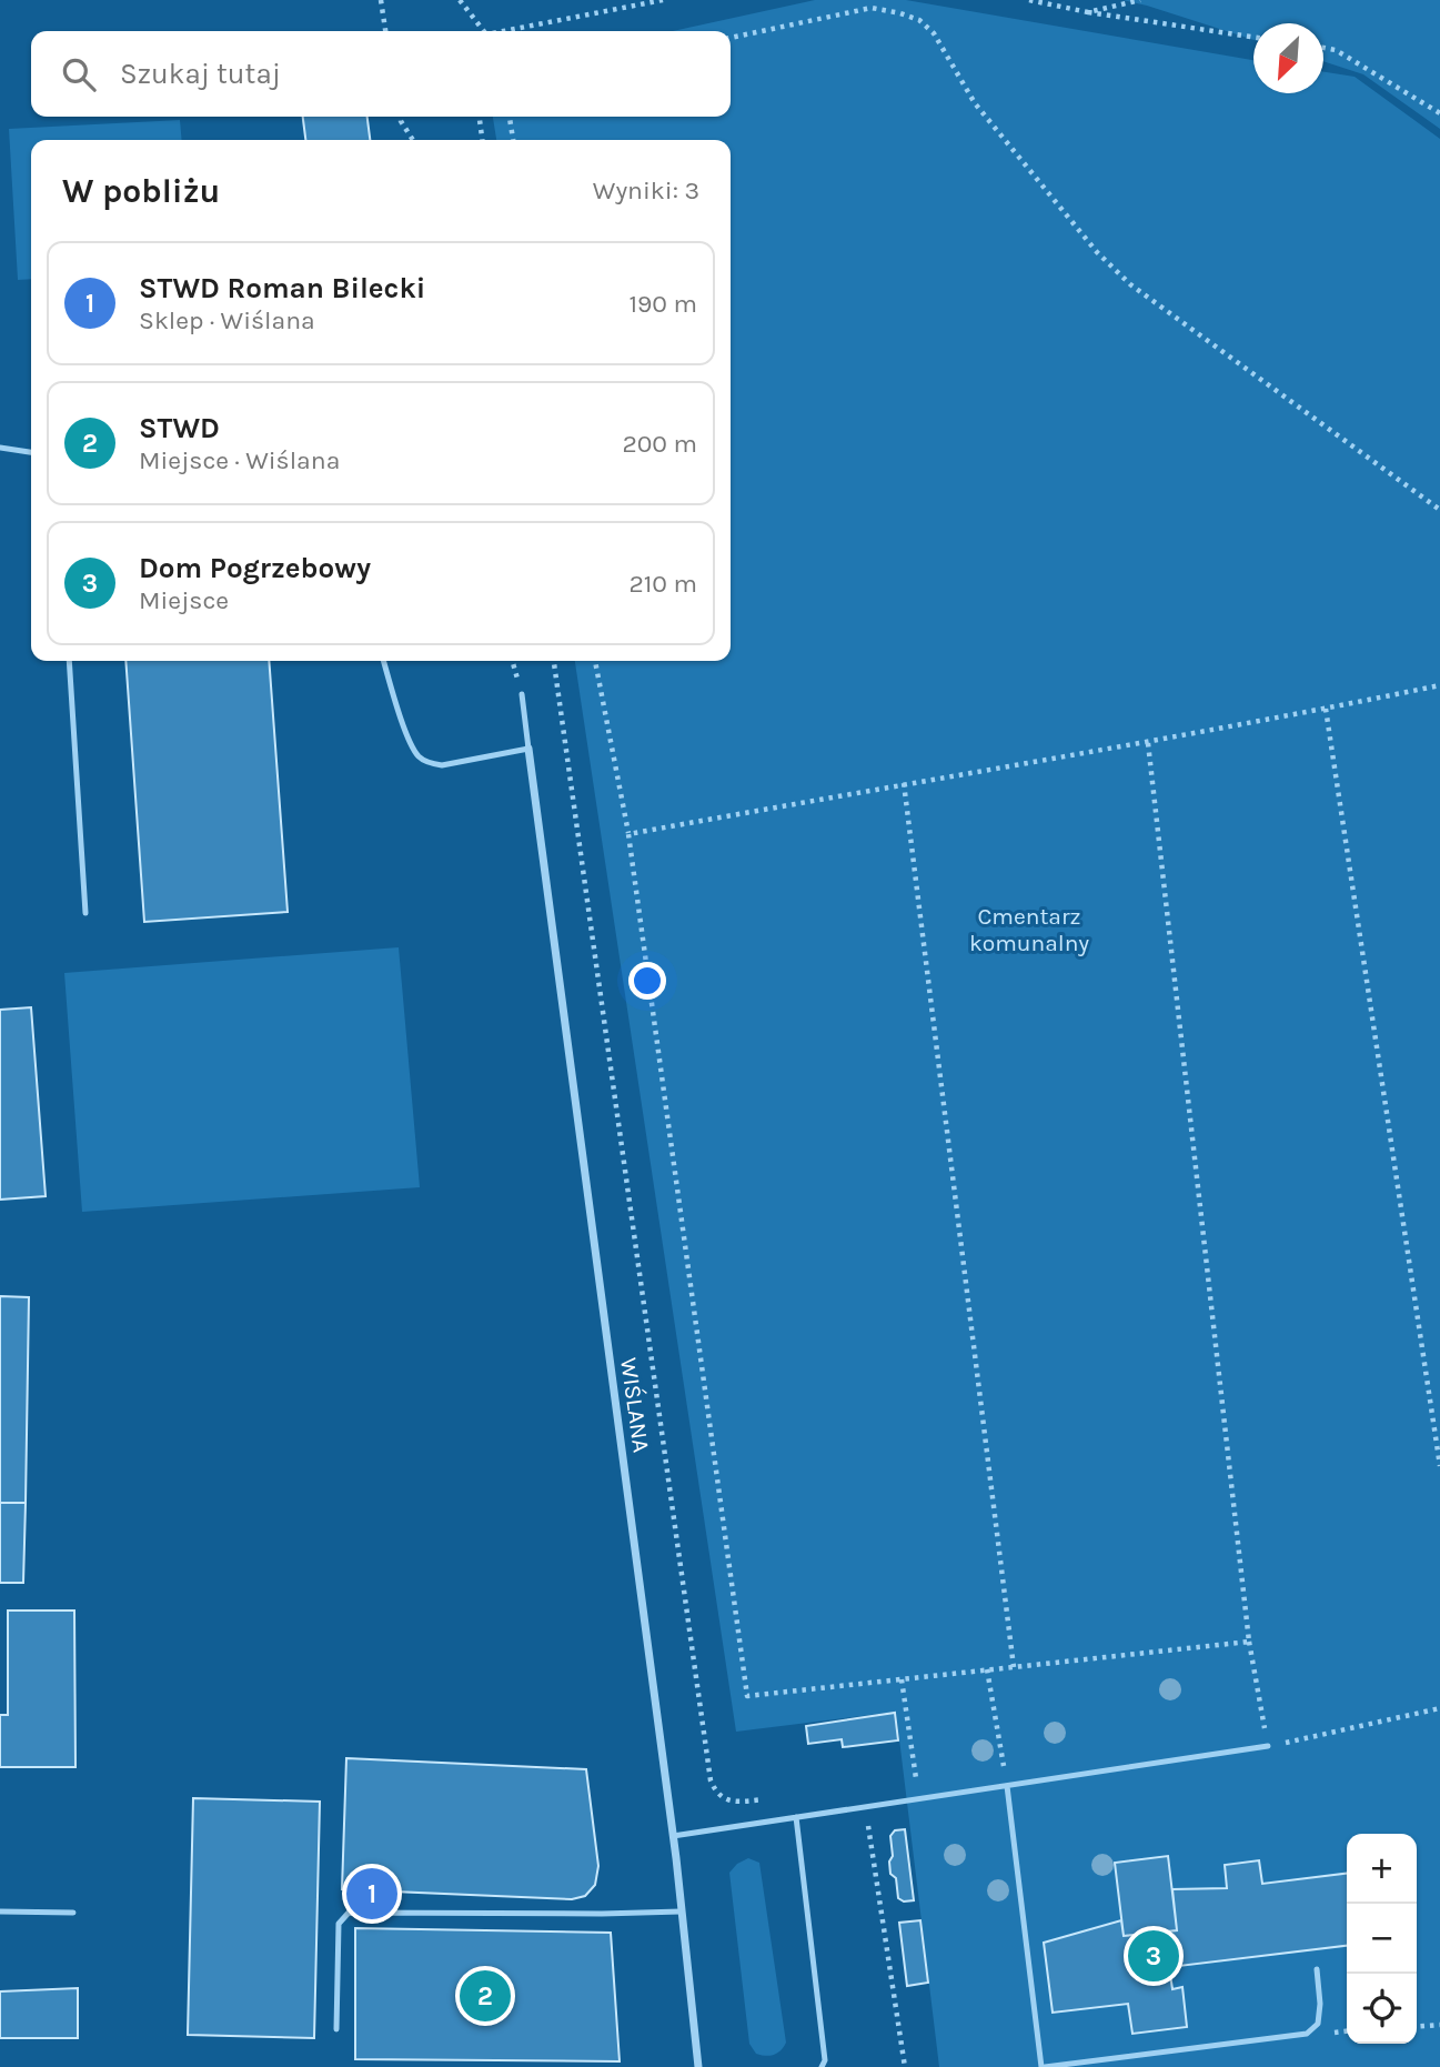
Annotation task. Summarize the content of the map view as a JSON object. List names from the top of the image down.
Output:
{
  "streets": {
    "street": ["WIŚLANA"]
  },
  "parks": ["Cmentarz komunalny"],
  "north": "bottom left",
  "page": {
    "search": "Szukaj tutaj",
    "heading": ["W pobliżu", "Wyniki: 3"],
    "list": [
      {
        "mark": "1",
        "name": "STWD Roman Bilecki",
        "note": "Sklep · Wiślana",
        "value": "190 m"
      },
      {
        "mark": "2",
        "name": "STWD",
        "note": "Miejsce · Wiślana",
        "value": "200 m"
      },
      {
        "mark": "3",
        "name": "Dom Pogrzebowy",
        "note": "Miejsce",
        "value": "210 m"
      }
    ],
    "map_buttons": ["+", "−"],
    "pins": ["1", "3", "2"]
  }
}
